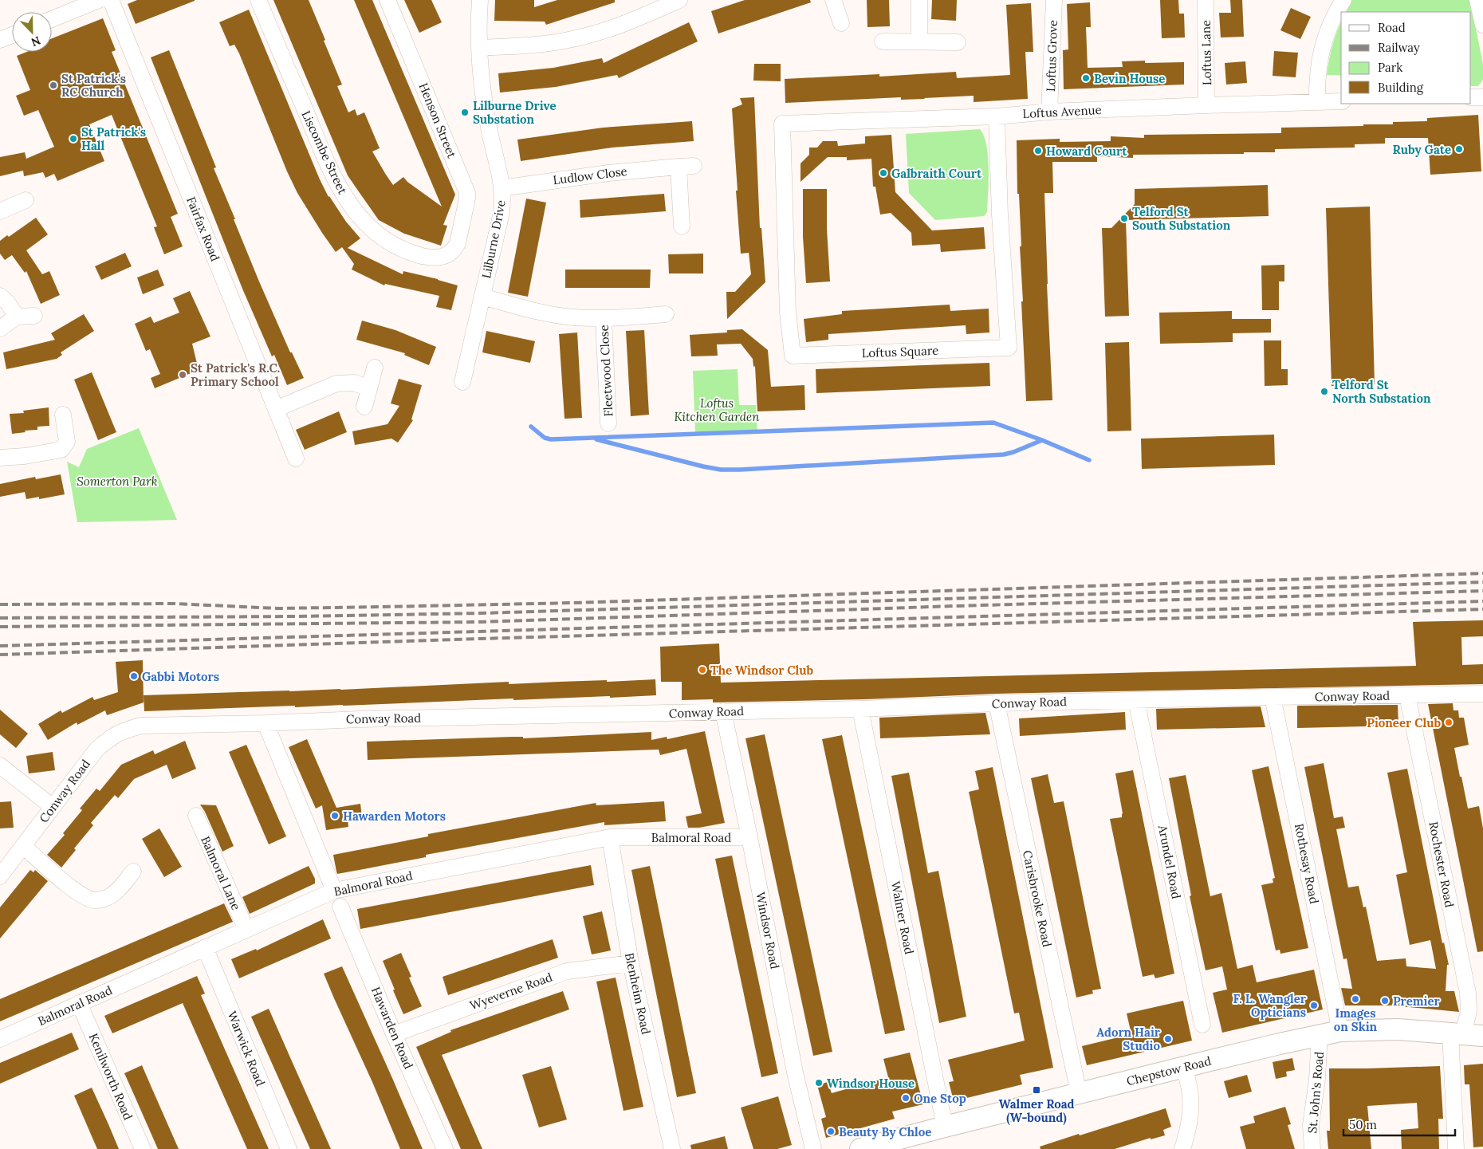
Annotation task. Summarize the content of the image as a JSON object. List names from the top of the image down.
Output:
{
  "streets": {
    "main road": ["Chepstow Road"],
    "street": [
      "Loftus Lane",
      "Loftus Grove",
      "Loftus Avenue",
      "Henson Street",
      "Liscombe Street",
      "Ludlow Close",
      "Fairfax Road",
      "Lilburne Drive",
      "Loftus Square",
      "Fleetwood Close",
      "Conway Road",
      "Balmoral Road",
      "Arundel Road",
      "Rothesay Road",
      "Rochester Road",
      "Balmoral Lane",
      "Carisbrooke Road",
      "Walmer Road",
      "Windsor Road",
      "Wyeverne Road",
      "Blenheim Road",
      "Hawarden Road",
      "Warwick Road",
      "Kenilworth Road",
      "St. John's Road"
    ]
  },
  "crossings": [
    ["Loftus Lane", "Loftus Avenue"],
    ["Loftus Grove", "Loftus Avenue"],
    ["Loftus Avenue", "Loftus Square"],
    ["Henson Street", "Liscombe Street"],
    ["Ludlow Close", "Lilburne Drive"],
    ["Lilburne Drive", "Fleetwood Close"],
    ["Conway Road", "Arundel Road"],
    ["Conway Road", "Rothesay Road"],
    ["Conway Road", "Rochester Road"],
    ["Conway Road", "Carisbrooke Road"],
    ["Conway Road", "Walmer Road"],
    ["Conway Road", "Windsor Road"],
    ["Balmoral Road", "Balmoral Lane"],
    ["Balmoral Road", "Windsor Road"],
    ["Balmoral Road", "Blenheim Road"],
    ["Balmoral Road", "Warwick Road"],
    ["Balmoral Road", "Kenilworth Road"],
    ["Rothesay Road", "Chepstow Road"],
    ["Rochester Road", "Chepstow Road"],
    ["Carisbrooke Road", "Chepstow Road"],
    ["Walmer Road", "Chepstow Road"],
    ["Wyeverne Road", "Blenheim Road"],
    ["Wyeverne Road", "Hawarden Road"],
    ["Chepstow Road", "St. John's Road"]
  ],
  "parks": ["Loftus Kitchen Garden", "Somerton Park"],
  "places": {
    "other": [
      "Bevin House",
      "St Patrick's RC Church",
      "Lilburne Drive Substation",
      "St Patrick's Hall",
      "Ruby Gate",
      "Howard Court",
      "Galbraith Court",
      "Telford St South Substation",
      "St Patrick's R.C. Primary School",
      "Telford St North Substation",
      "The Windsor Club",
      "Gabbi Motors",
      "Pioneer Club",
      "Hawarden Motors",
      "Images on Skin",
      "Premier",
      "F. L. Wangler Opticians",
      "Adorn Hair Studio",
      "Windsor House",
      "One Stop",
      "Beauty By Chloe"
    ],
    "transit": ["Walmer Road (W-bound)"]
  },
  "legend": [
    "Road",
    "Railway",
    "Park",
    "Building"
  ],
  "scale_bar": "50 m",
  "north": "bottom right"
}
